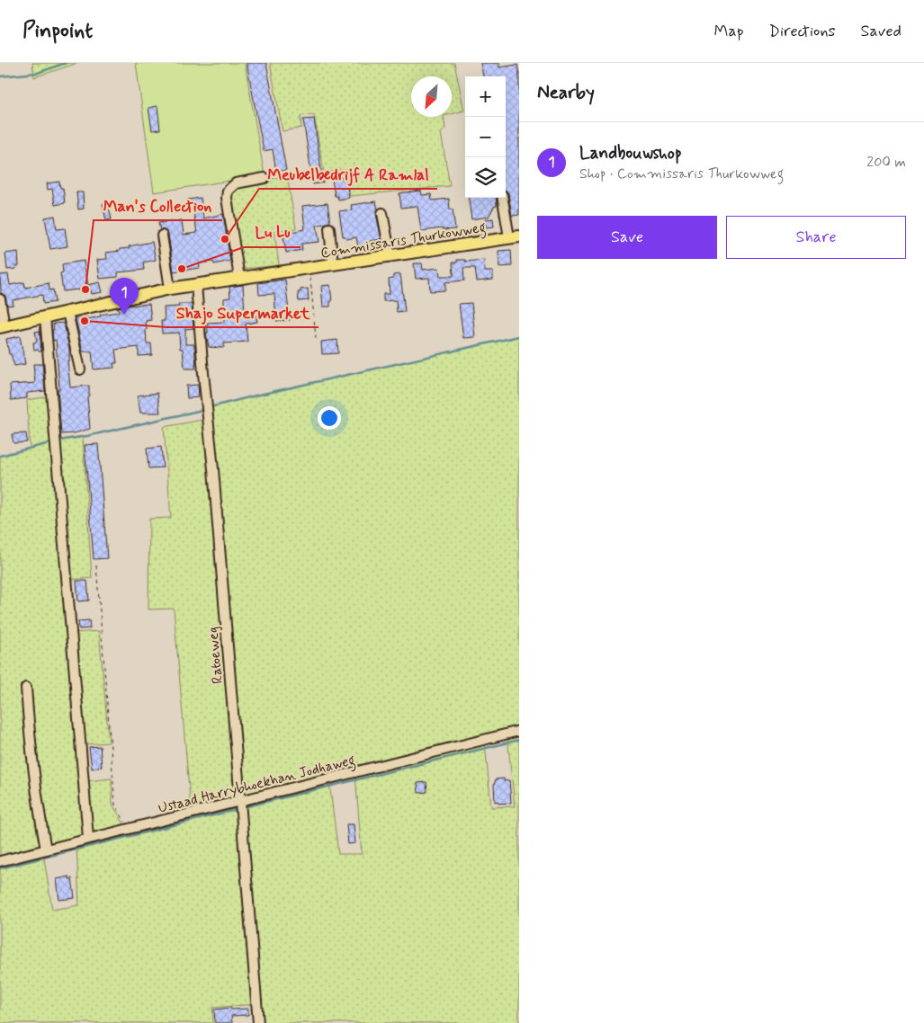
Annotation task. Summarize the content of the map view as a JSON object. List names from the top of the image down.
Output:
{
  "streets": {
    "main road": ["Commissaris Thurkowweg"],
    "street": ["Ratoeweg", "Ustaad Harrybhoekhan Jodhaweg"]
  },
  "crossings": [
    ["Commissaris Thurkowweg", "Ratoeweg"],
    ["Ratoeweg", "Ustaad Harrybhoekhan Jodhaweg"]
  ],
  "places": [
    "Meubelbedrijf A Ramlal",
    "Lu Lu",
    "Man's Collection",
    "Shajo Supermarket"
  ],
  "north": "bottom left",
  "page": {
    "header": "Pinpoint",
    "nav": ["Map", "Directions", "Saved"],
    "heading": "Nearby",
    "map_buttons": ["+", "−"],
    "list": [
      {
        "mark": "1",
        "name": "Landbouwshop",
        "note": "Shop · Commissaris Thurkowweg",
        "value": "200 m"
      }
    ],
    "buttons": ["Save", "Share"],
    "pins": "1"
  }
}
